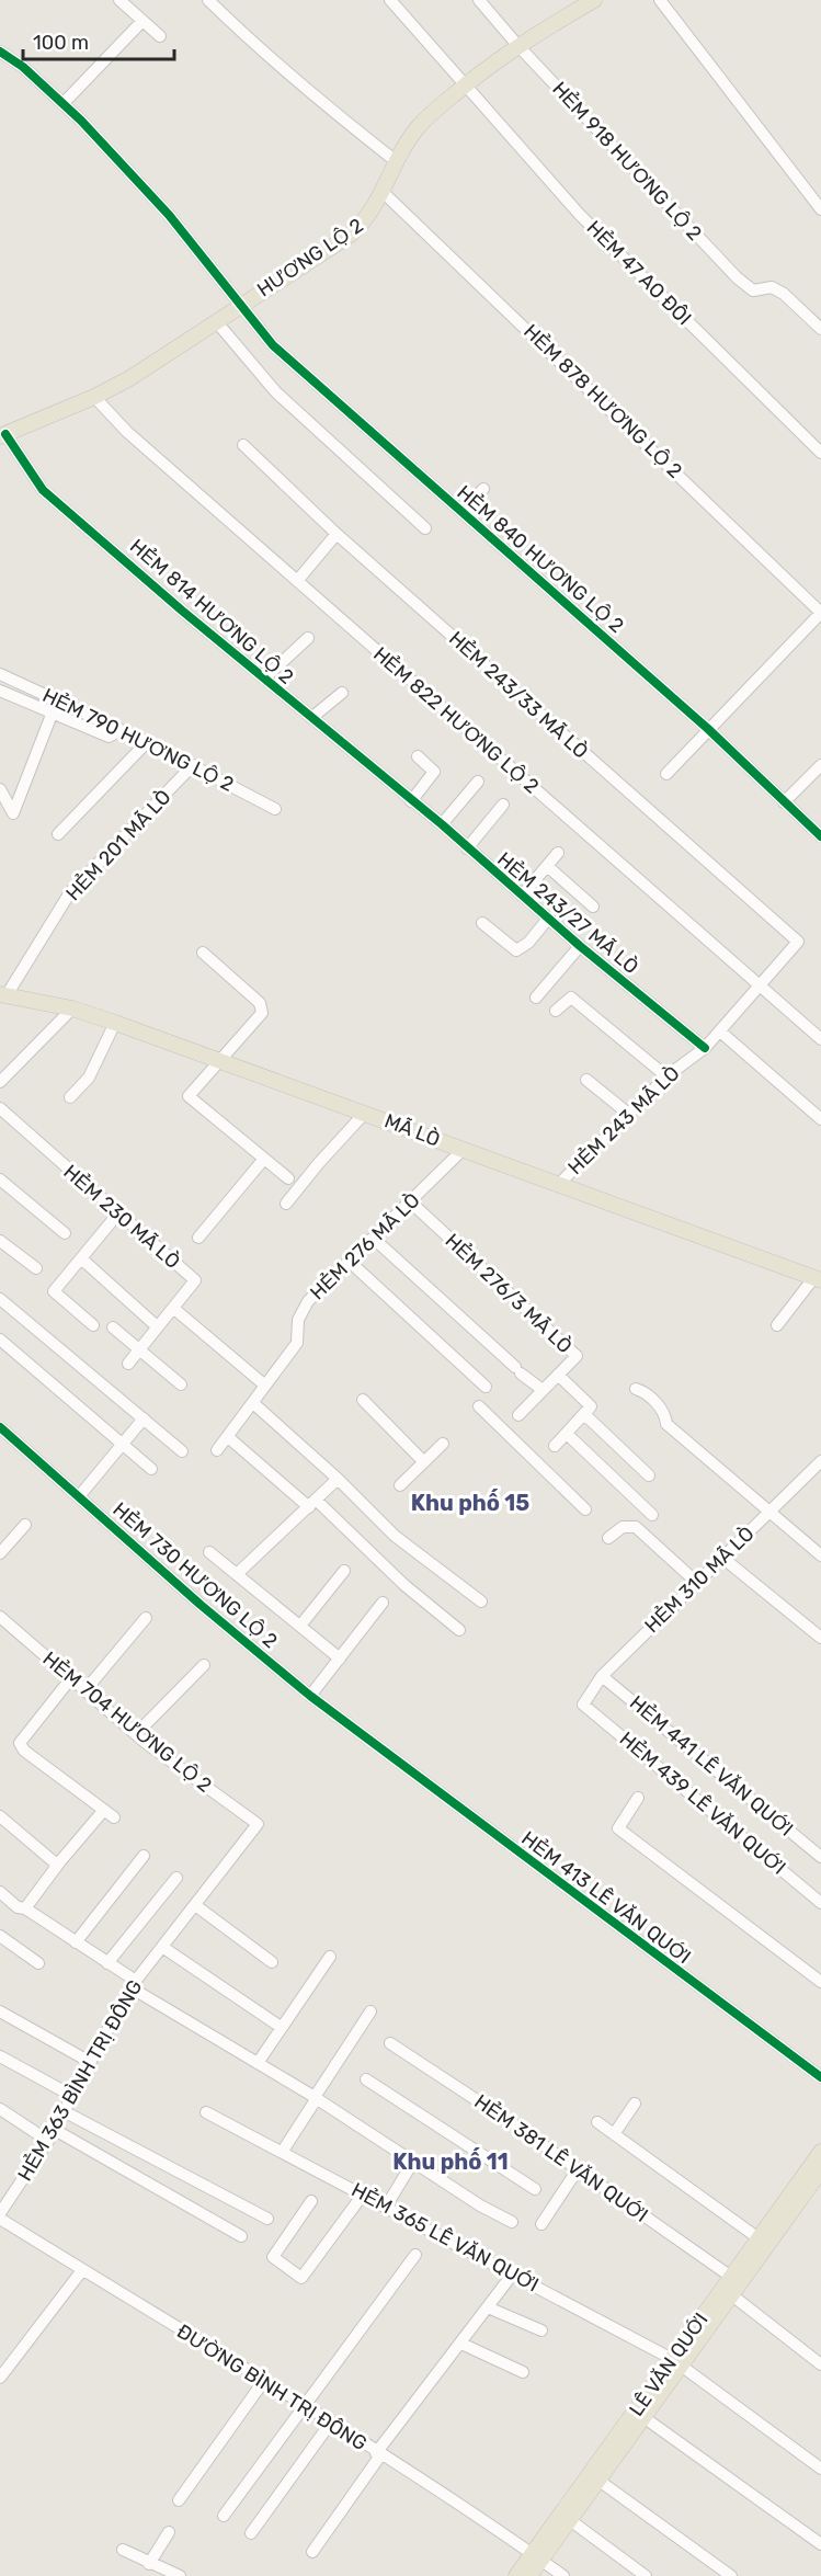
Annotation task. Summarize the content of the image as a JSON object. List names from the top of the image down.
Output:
{
  "streets": {
    "main road": ["HƯƠNG LỘ 2", "MÃ LÒ", "LÊ VĂN QUỚI"],
    "street": [
      "HẺM 918 HƯƠNG LỘ 2",
      "HẺM 47 AO ĐÔI",
      "HẺM 878 HƯƠNG LỘ 2",
      "HẺM 840 HƯƠNG LỘ 2",
      "HẺM 814 HƯƠNG LỘ 2",
      "HẺM 243/33 MÃ LÒ",
      "HẺM 822 HƯƠNG LỘ 2",
      "HẺM 790 HƯƠNG LỘ 2",
      "HẺM 201 MÃ LÒ",
      "HẺM 243/27 MÃ LÒ",
      "HẺM 243 MÃ LÒ",
      "HẺM 230 MÃ LÒ",
      "HẺM 276 MÃ LÒ",
      "HẺM 276/3 MÃ LÒ",
      "HẺM 730 HƯƠNG LỘ 2",
      "HẺM 310 MÃ LÒ",
      "HẺM 704 HƯƠNG LỘ 2",
      "HẺM 441 LÊ VĂN QUỚI",
      "HẺM 439 LÊ VĂN QUỚI",
      "HẺM 413 LÊ VĂN QUỚI",
      "HẺM 363 BÌNH TRỊ ĐÔNG",
      "HẺM 381 LÊ VĂN QUỚI",
      "HẺM 365 LÊ VĂN QUỚI",
      "ĐƯỜNG BÌNH TRỊ ĐÔNG"
    ]
  },
  "crossings": [
    ["HẺM 918 HƯƠNG LỘ 2", "HƯƠNG LỘ 2"],
    ["HƯƠNG LỘ 2", "HẺM 47 AO ĐÔI"],
    ["HƯƠNG LỘ 2", "HẺM 878 HƯƠNG LỘ 2"],
    ["HƯƠNG LỘ 2", "HẺM 840 HƯƠNG LỘ 2"],
    ["HƯƠNG LỘ 2", "HẺM 814 HƯƠNG LỘ 2"],
    ["HƯƠNG LỘ 2", "HẺM 822 HƯƠNG LỘ 2"],
    ["HẺM 814 HƯƠNG LỘ 2", "HẺM 243/27 MÃ LÒ"],
    ["HẺM 243/33 MÃ LÒ", "HẺM 243 MÃ LÒ"],
    ["HẺM 822 HƯƠNG LỘ 2", "HẺM 243 MÃ LÒ"],
    ["HẺM 790 HƯƠNG LỘ 2", "HẺM 201 MÃ LÒ"],
    ["HẺM 201 MÃ LÒ", "MÃ LÒ"],
    ["HẺM 243/27 MÃ LÒ", "HẺM 243 MÃ LÒ"],
    ["HẺM 243 MÃ LÒ", "MÃ LÒ"],
    ["MÃ LÒ", "HẺM 276 MÃ LÒ"],
    ["HẺM 276 MÃ LÒ", "HẺM 276/3 MÃ LÒ"],
    ["HẺM 730 HƯƠNG LỘ 2", "HẺM 413 LÊ VĂN QUỚI"],
    ["HẺM 310 MÃ LÒ", "HẺM 441 LÊ VĂN QUỚI"],
    ["HẺM 310 MÃ LÒ", "HẺM 439 LÊ VĂN QUỚI"],
    ["HẺM 704 HƯƠNG LỘ 2", "HẺM 363 BÌNH TRỊ ĐÔNG"],
    ["HẺM 381 LÊ VĂN QUỚI", "LÊ VĂN QUỚI"],
    ["HẺM 365 LÊ VĂN QUỚI", "LÊ VĂN QUỚI"],
    ["LÊ VĂN QUỚI", "ĐƯỜNG BÌNH TRỊ ĐÔNG"]
  ],
  "districts": ["Khu phố 15", "Khu phố 11"],
  "scale_bar": "100 m"
}
